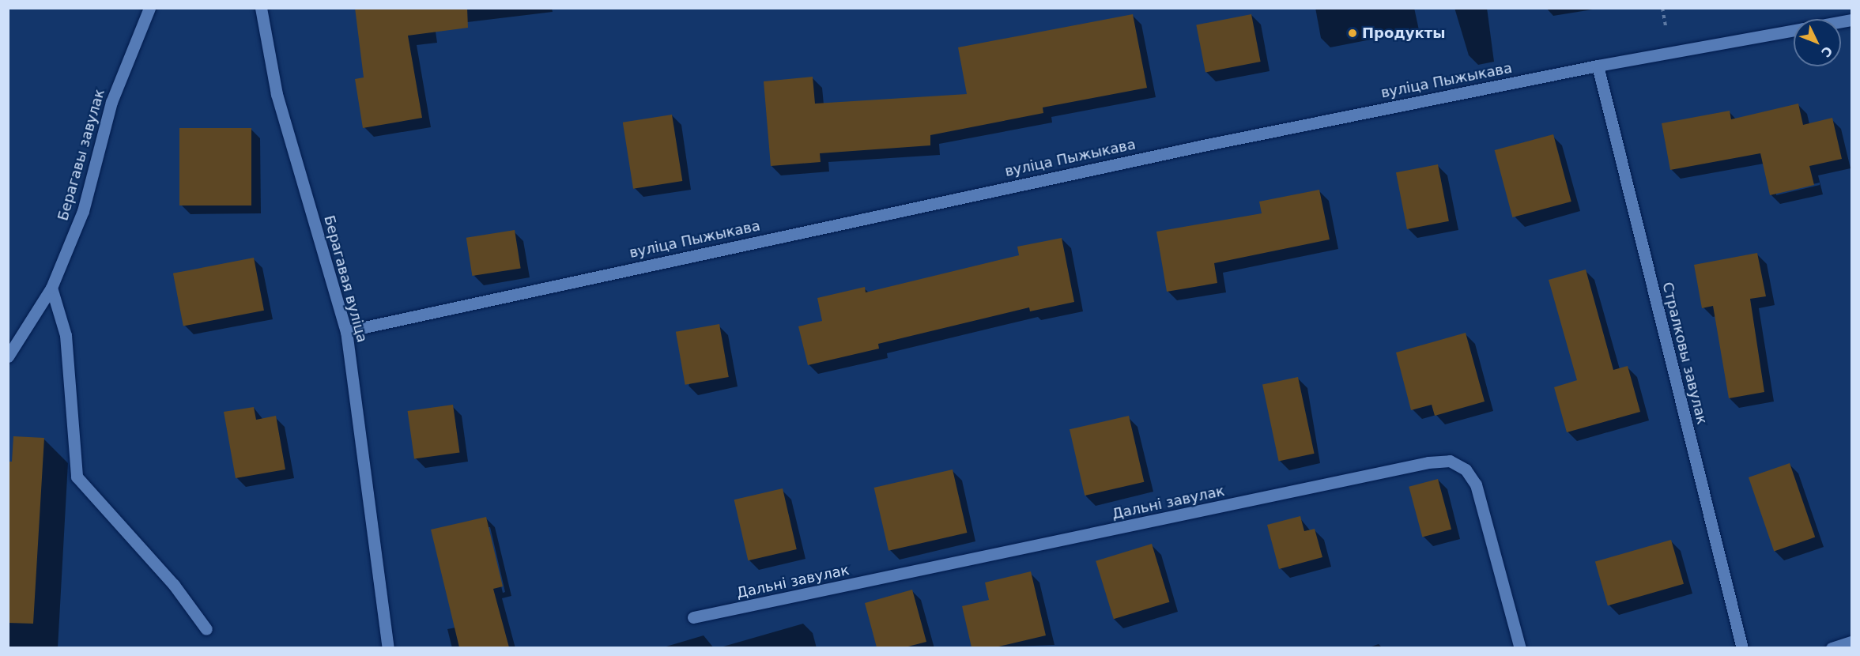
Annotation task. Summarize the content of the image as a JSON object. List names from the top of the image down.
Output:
{
  "streets": {
    "street": [
      "вуліца Пыжыкава",
      "Берагавы завулак",
      "Берагавая вуліца",
      "Стралковы завулак",
      "Дальні завулак"
    ]
  },
  "crossings": [
    ["вуліца Пыжыкава", "Берагавая вуліца"],
    ["вуліца Пыжыкава", "Стралковы завулак"]
  ],
  "places": ["Продукты"],
  "north": "bottom right"
}
